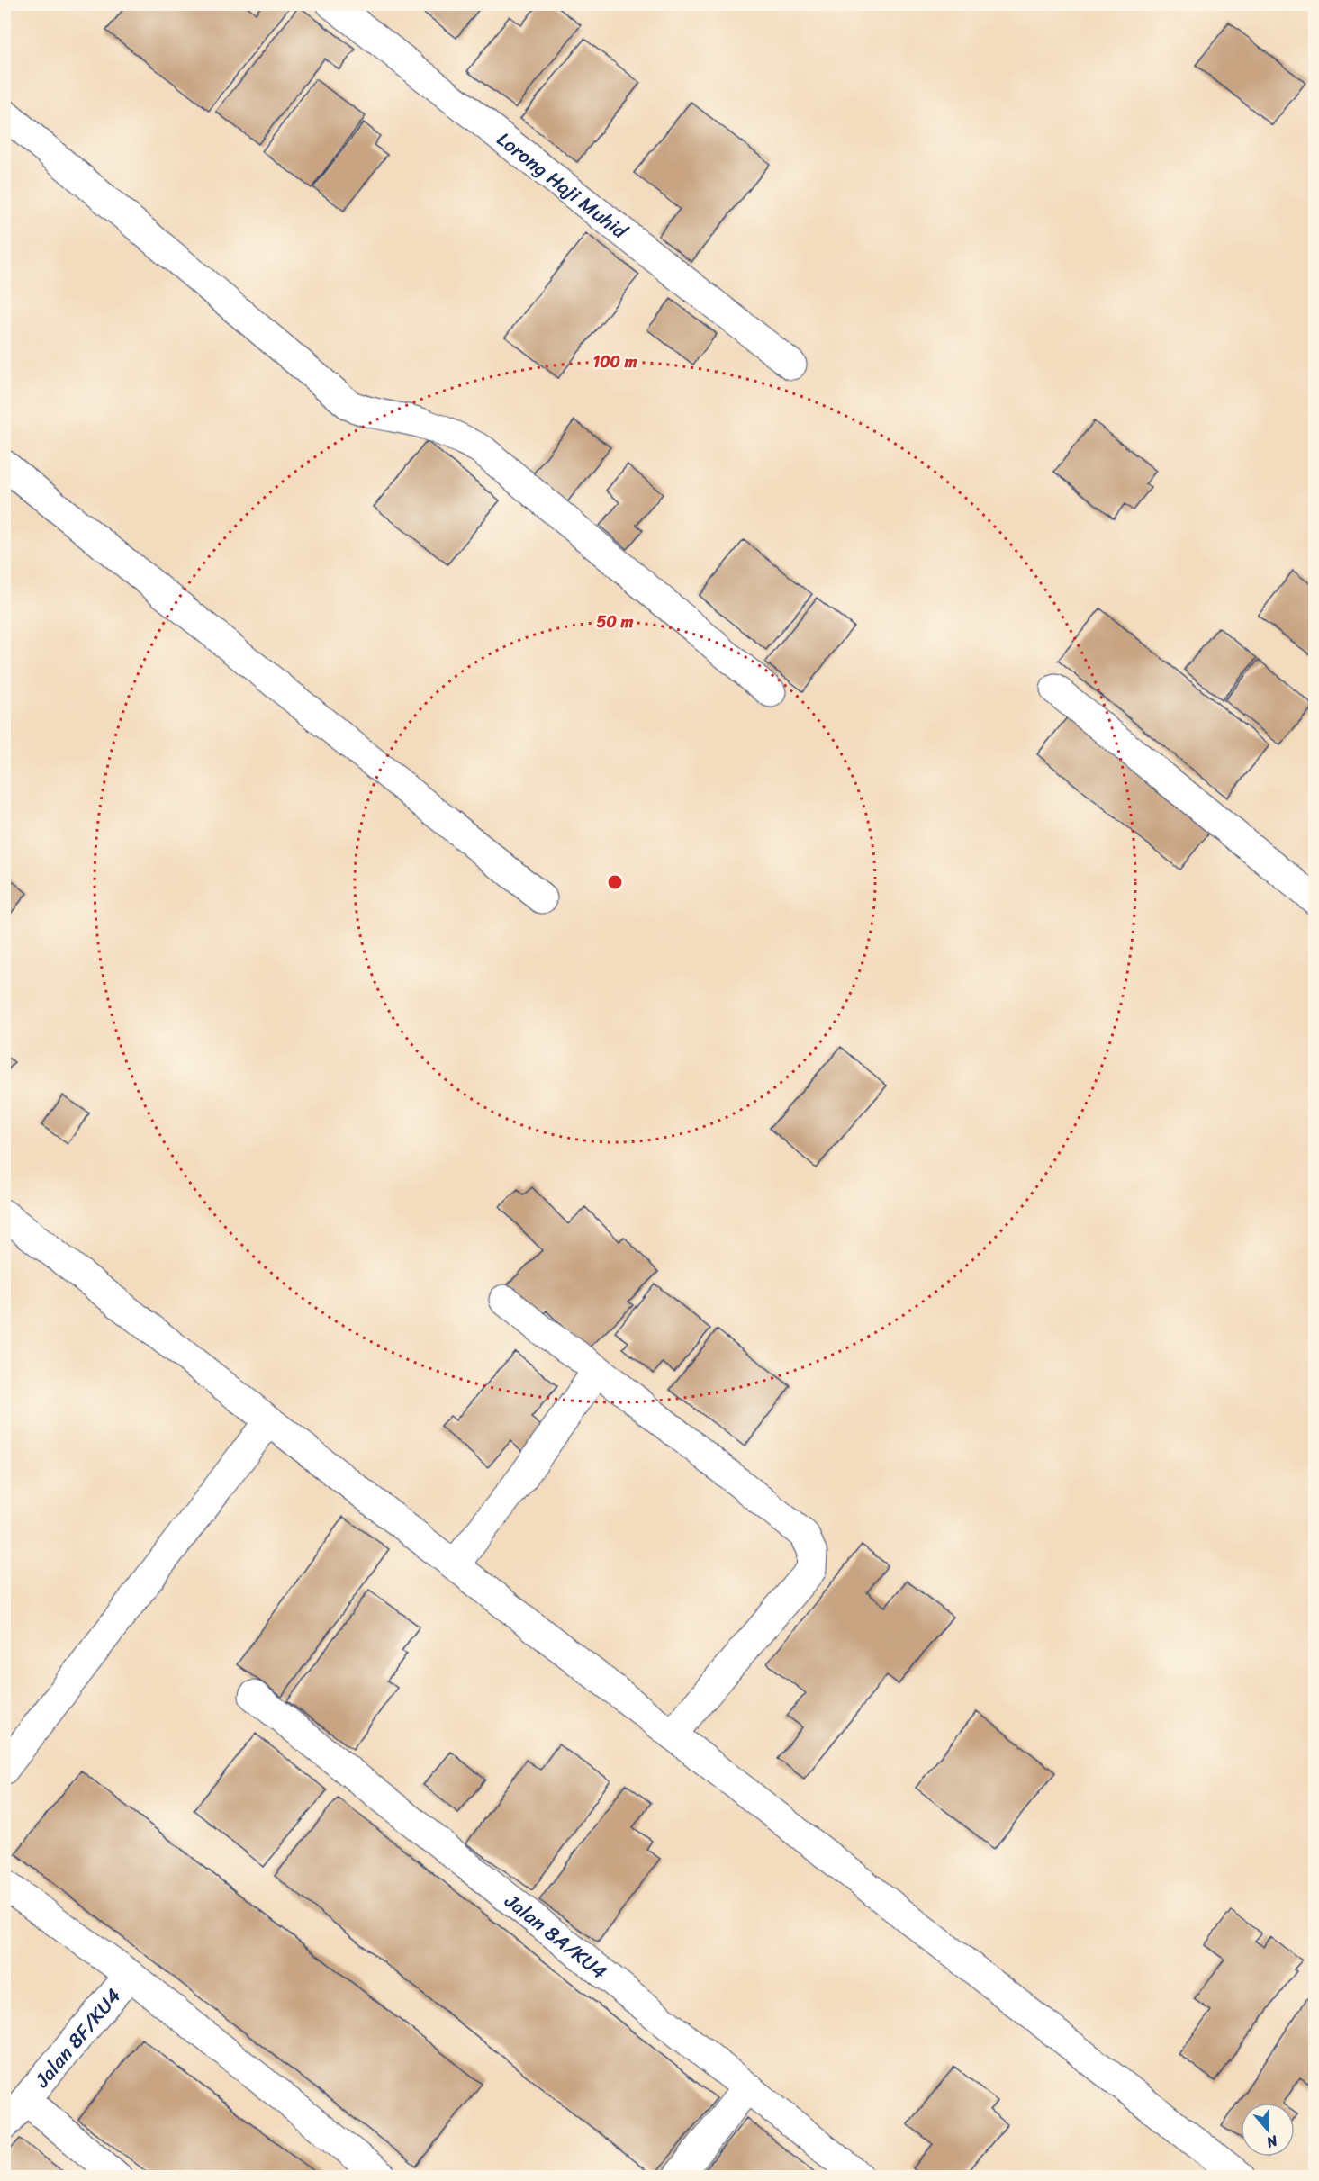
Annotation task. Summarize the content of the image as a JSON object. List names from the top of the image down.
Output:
{
  "streets": {
    "street": ["Lorong Haji Muhid", "Jalan 8A/KU4", "Jalan 8F/KU4"]
  },
  "north": "bottom",
  "rings": ["100 m", "50 m"]
}
